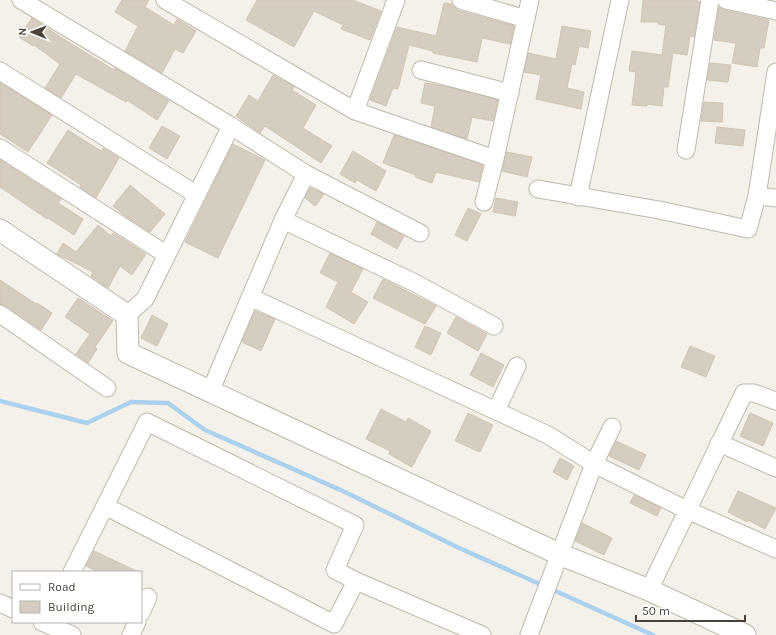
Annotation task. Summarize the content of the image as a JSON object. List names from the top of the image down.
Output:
{
  "legend": ["Road", "Building"],
  "scale_bar": "50 m",
  "north": "left"
}
